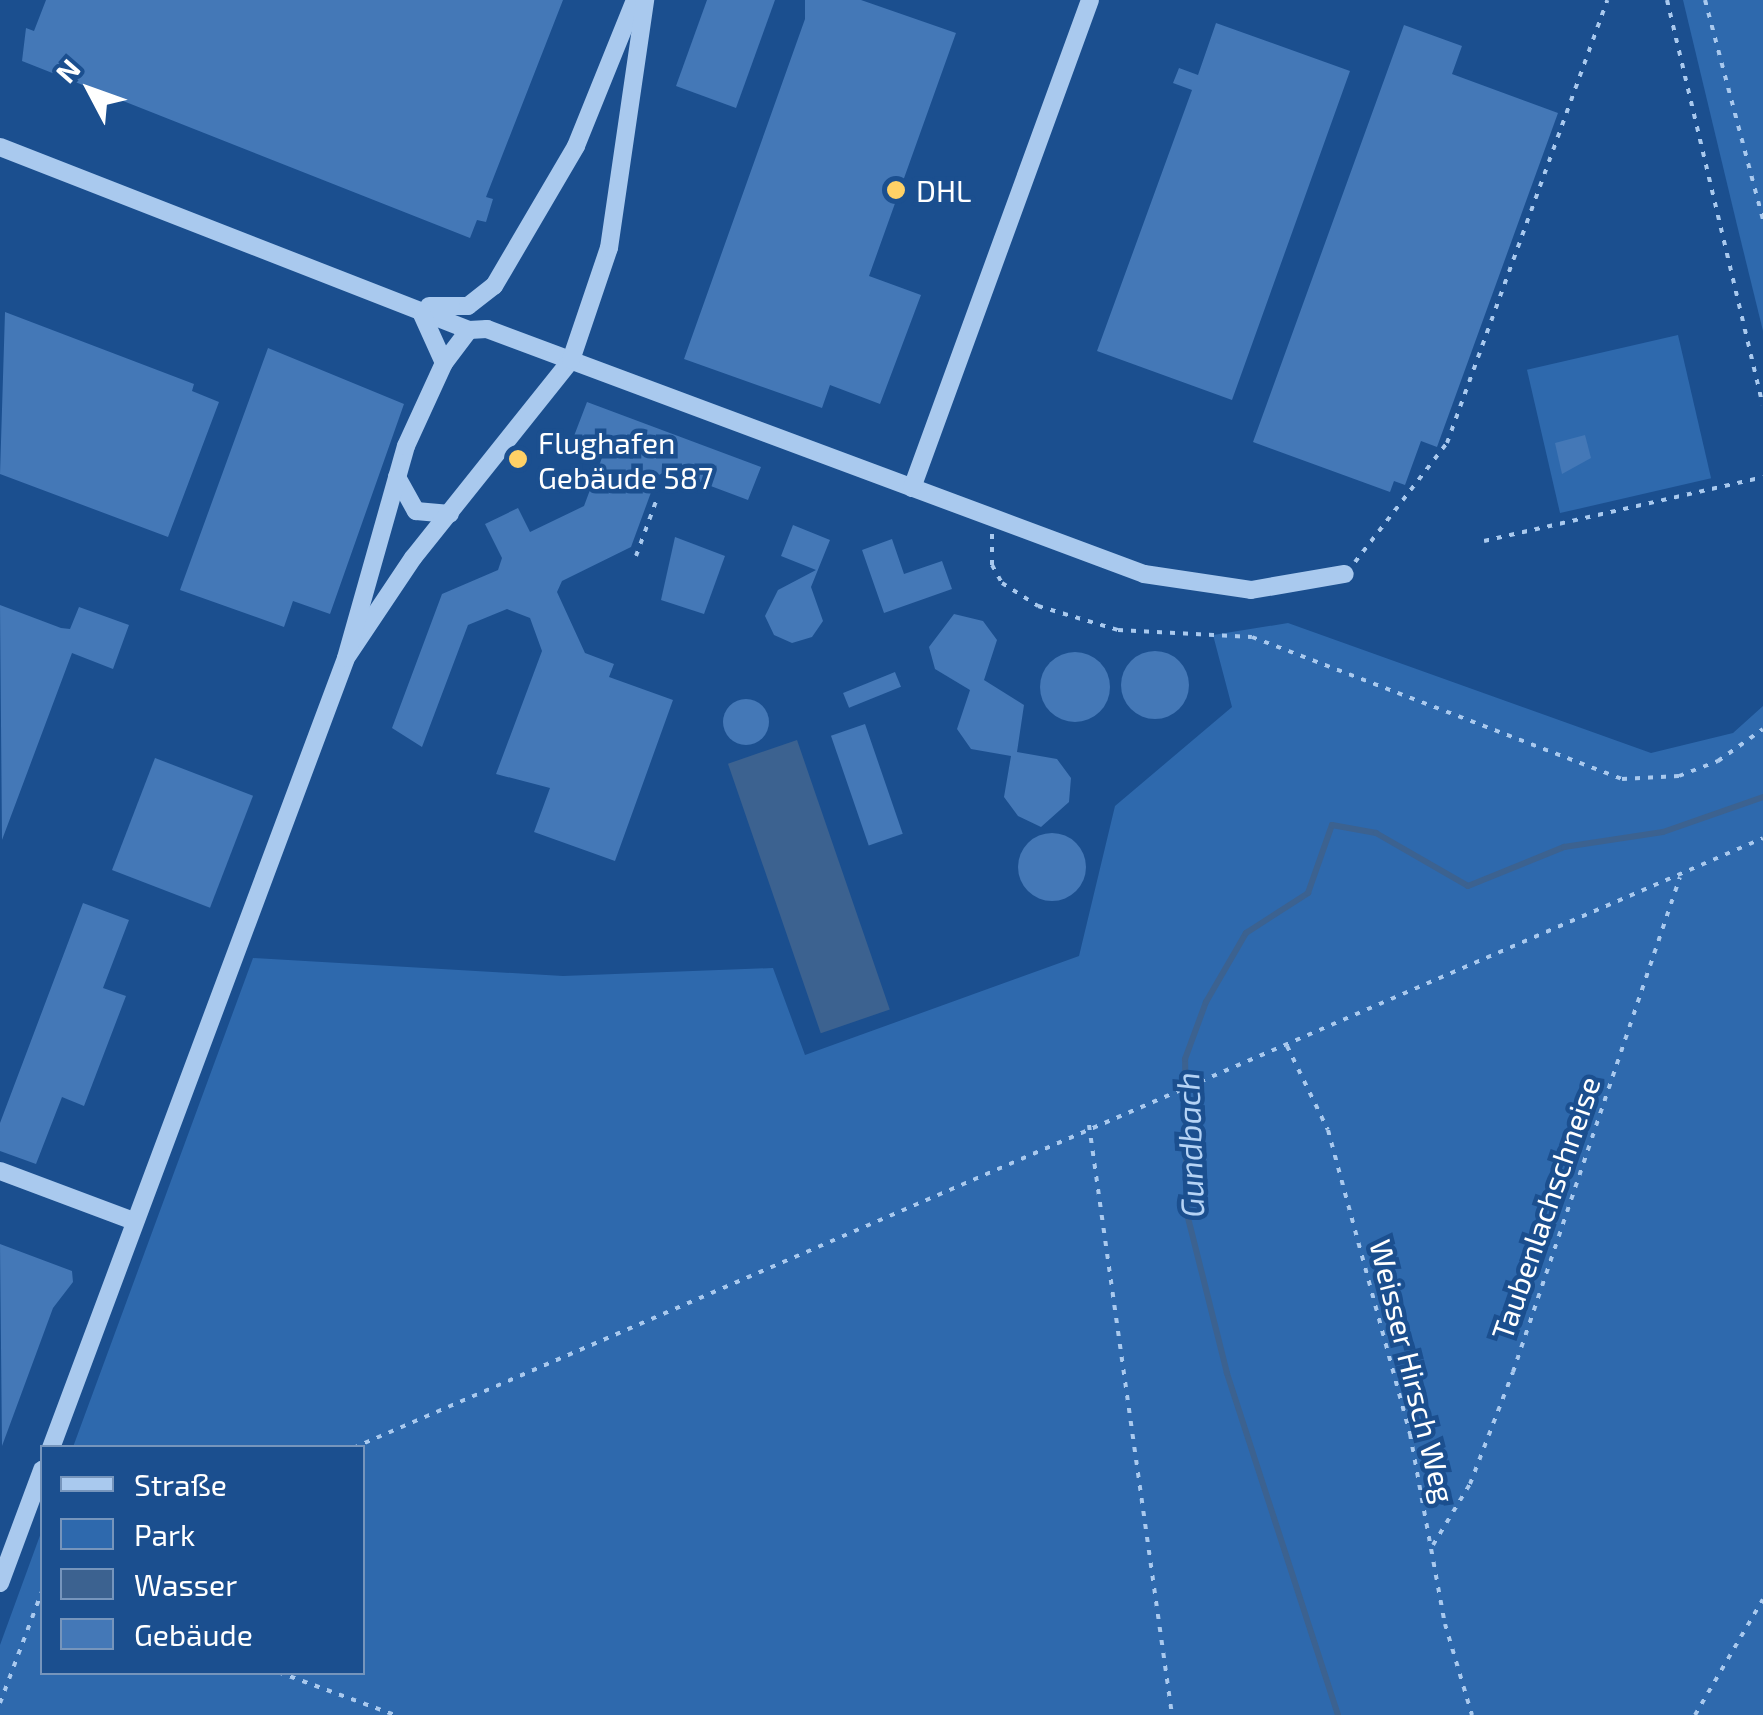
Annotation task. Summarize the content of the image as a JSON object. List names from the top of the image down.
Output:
{
  "streets": {
    "path": ["Taubenlachschneise", "Weisser Hirsch Weg"]
  },
  "crossings": [
    ["Taubenlachschneise", "Weisser Hirsch Weg"]
  ],
  "water": ["Gundbach"],
  "places": ["DHL", "Flughafen Gebäude 587"],
  "legend": [
    "Straße",
    "Park",
    "Wasser",
    "Gebäude"
  ],
  "north": "top left"
}
